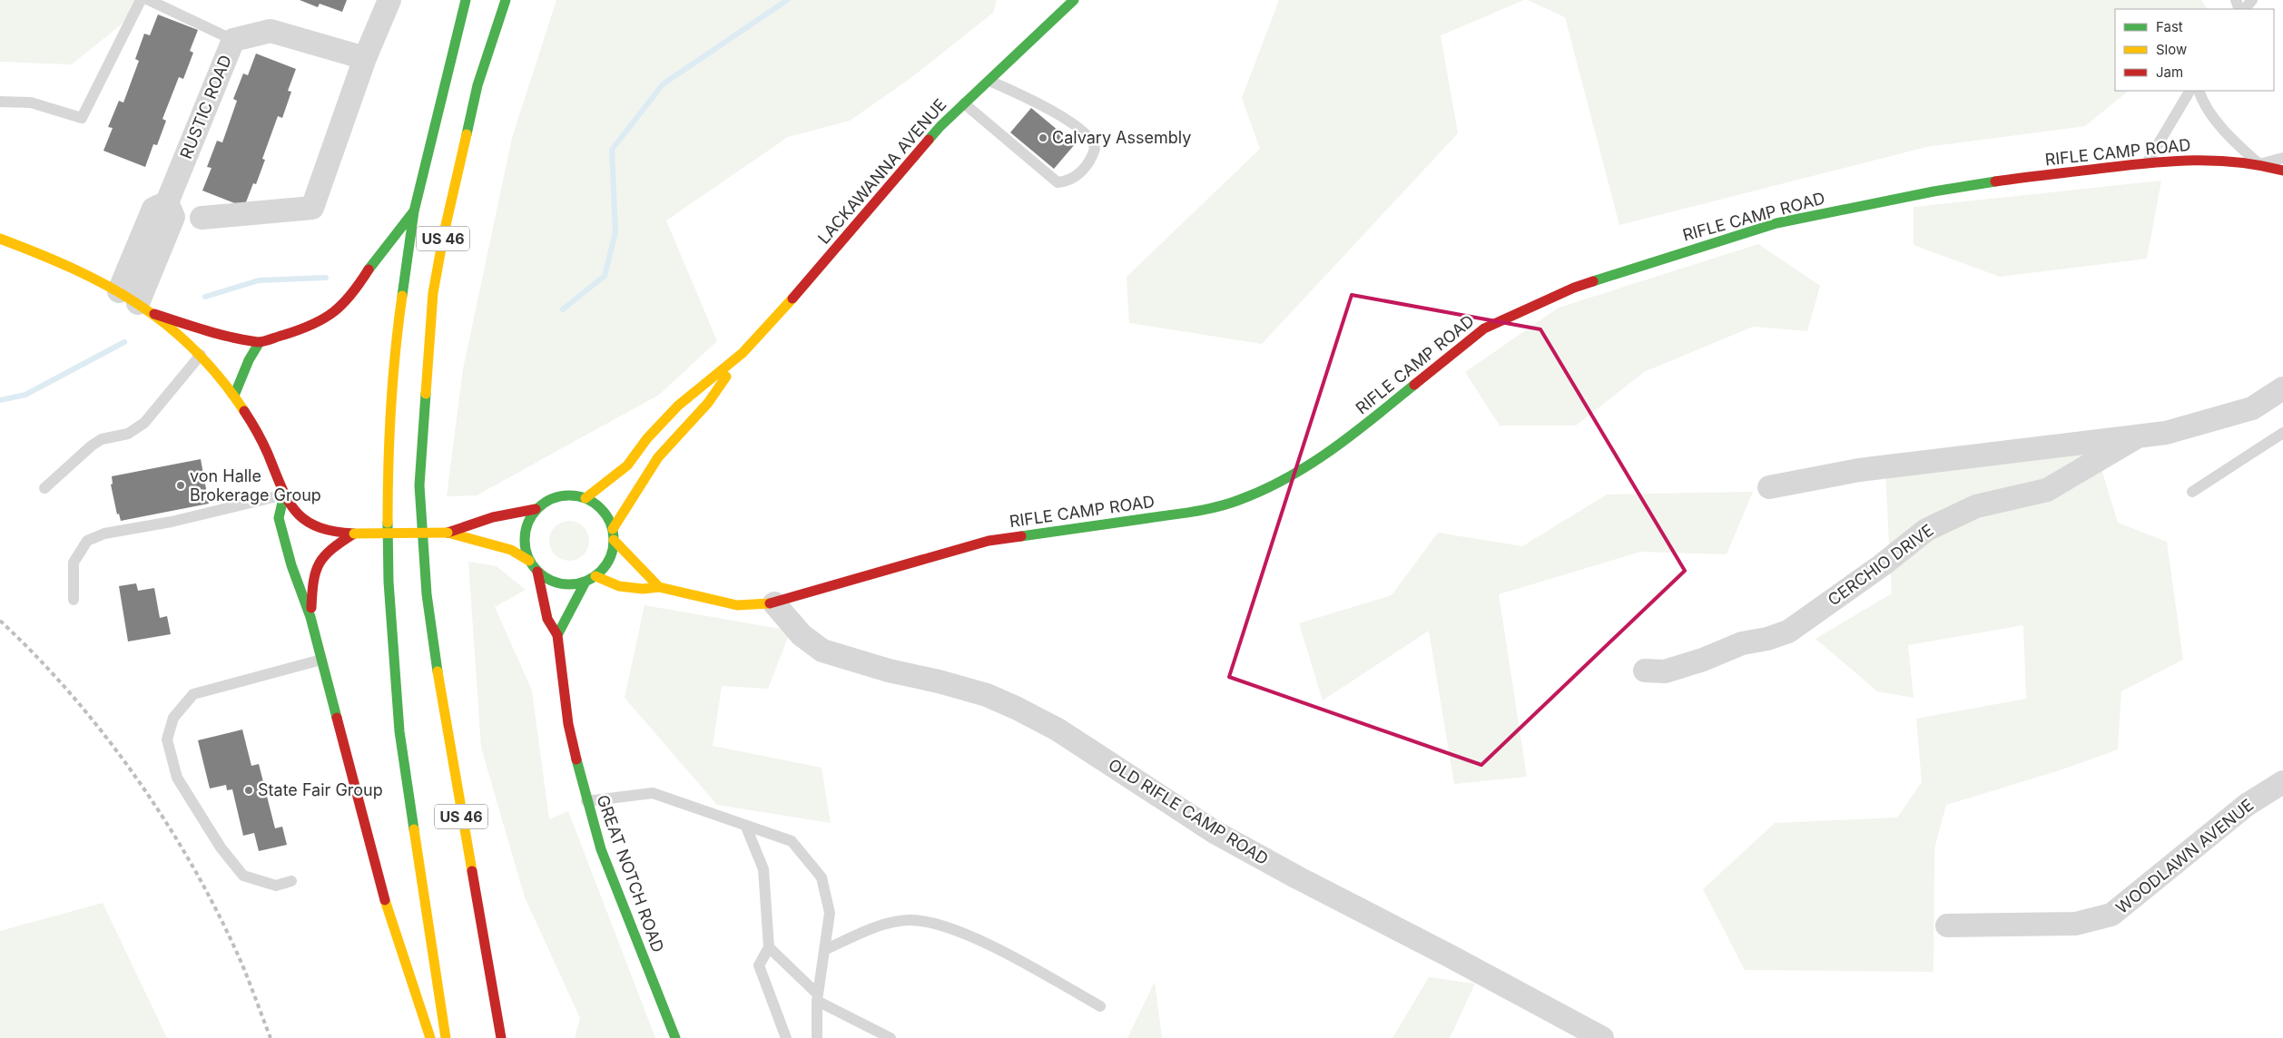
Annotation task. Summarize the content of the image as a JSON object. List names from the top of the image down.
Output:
{
  "streets": {
    "main road": [
      "RIFLE CAMP ROAD",
      "LACKAWANNA AVENUE",
      "US 46",
      "GREAT NOTCH ROAD"
    ],
    "street": [
      "RUSTIC ROAD",
      "CERCHIO DRIVE",
      "OLD RIFLE CAMP ROAD",
      "WOODLAWN AVENUE"
    ]
  },
  "crossings": [
    ["RIFLE CAMP ROAD", "LACKAWANNA AVENUE"],
    ["RIFLE CAMP ROAD", "OLD RIFLE CAMP ROAD"],
    ["RIFLE CAMP ROAD", "GREAT NOTCH ROAD"],
    ["LACKAWANNA AVENUE", "GREAT NOTCH ROAD"]
  ],
  "places": ["Calvary Assembly", "von Halle Brokerage Group", "State Fair Group"],
  "legend": ["Fast", "Slow", "Jam"]
}
